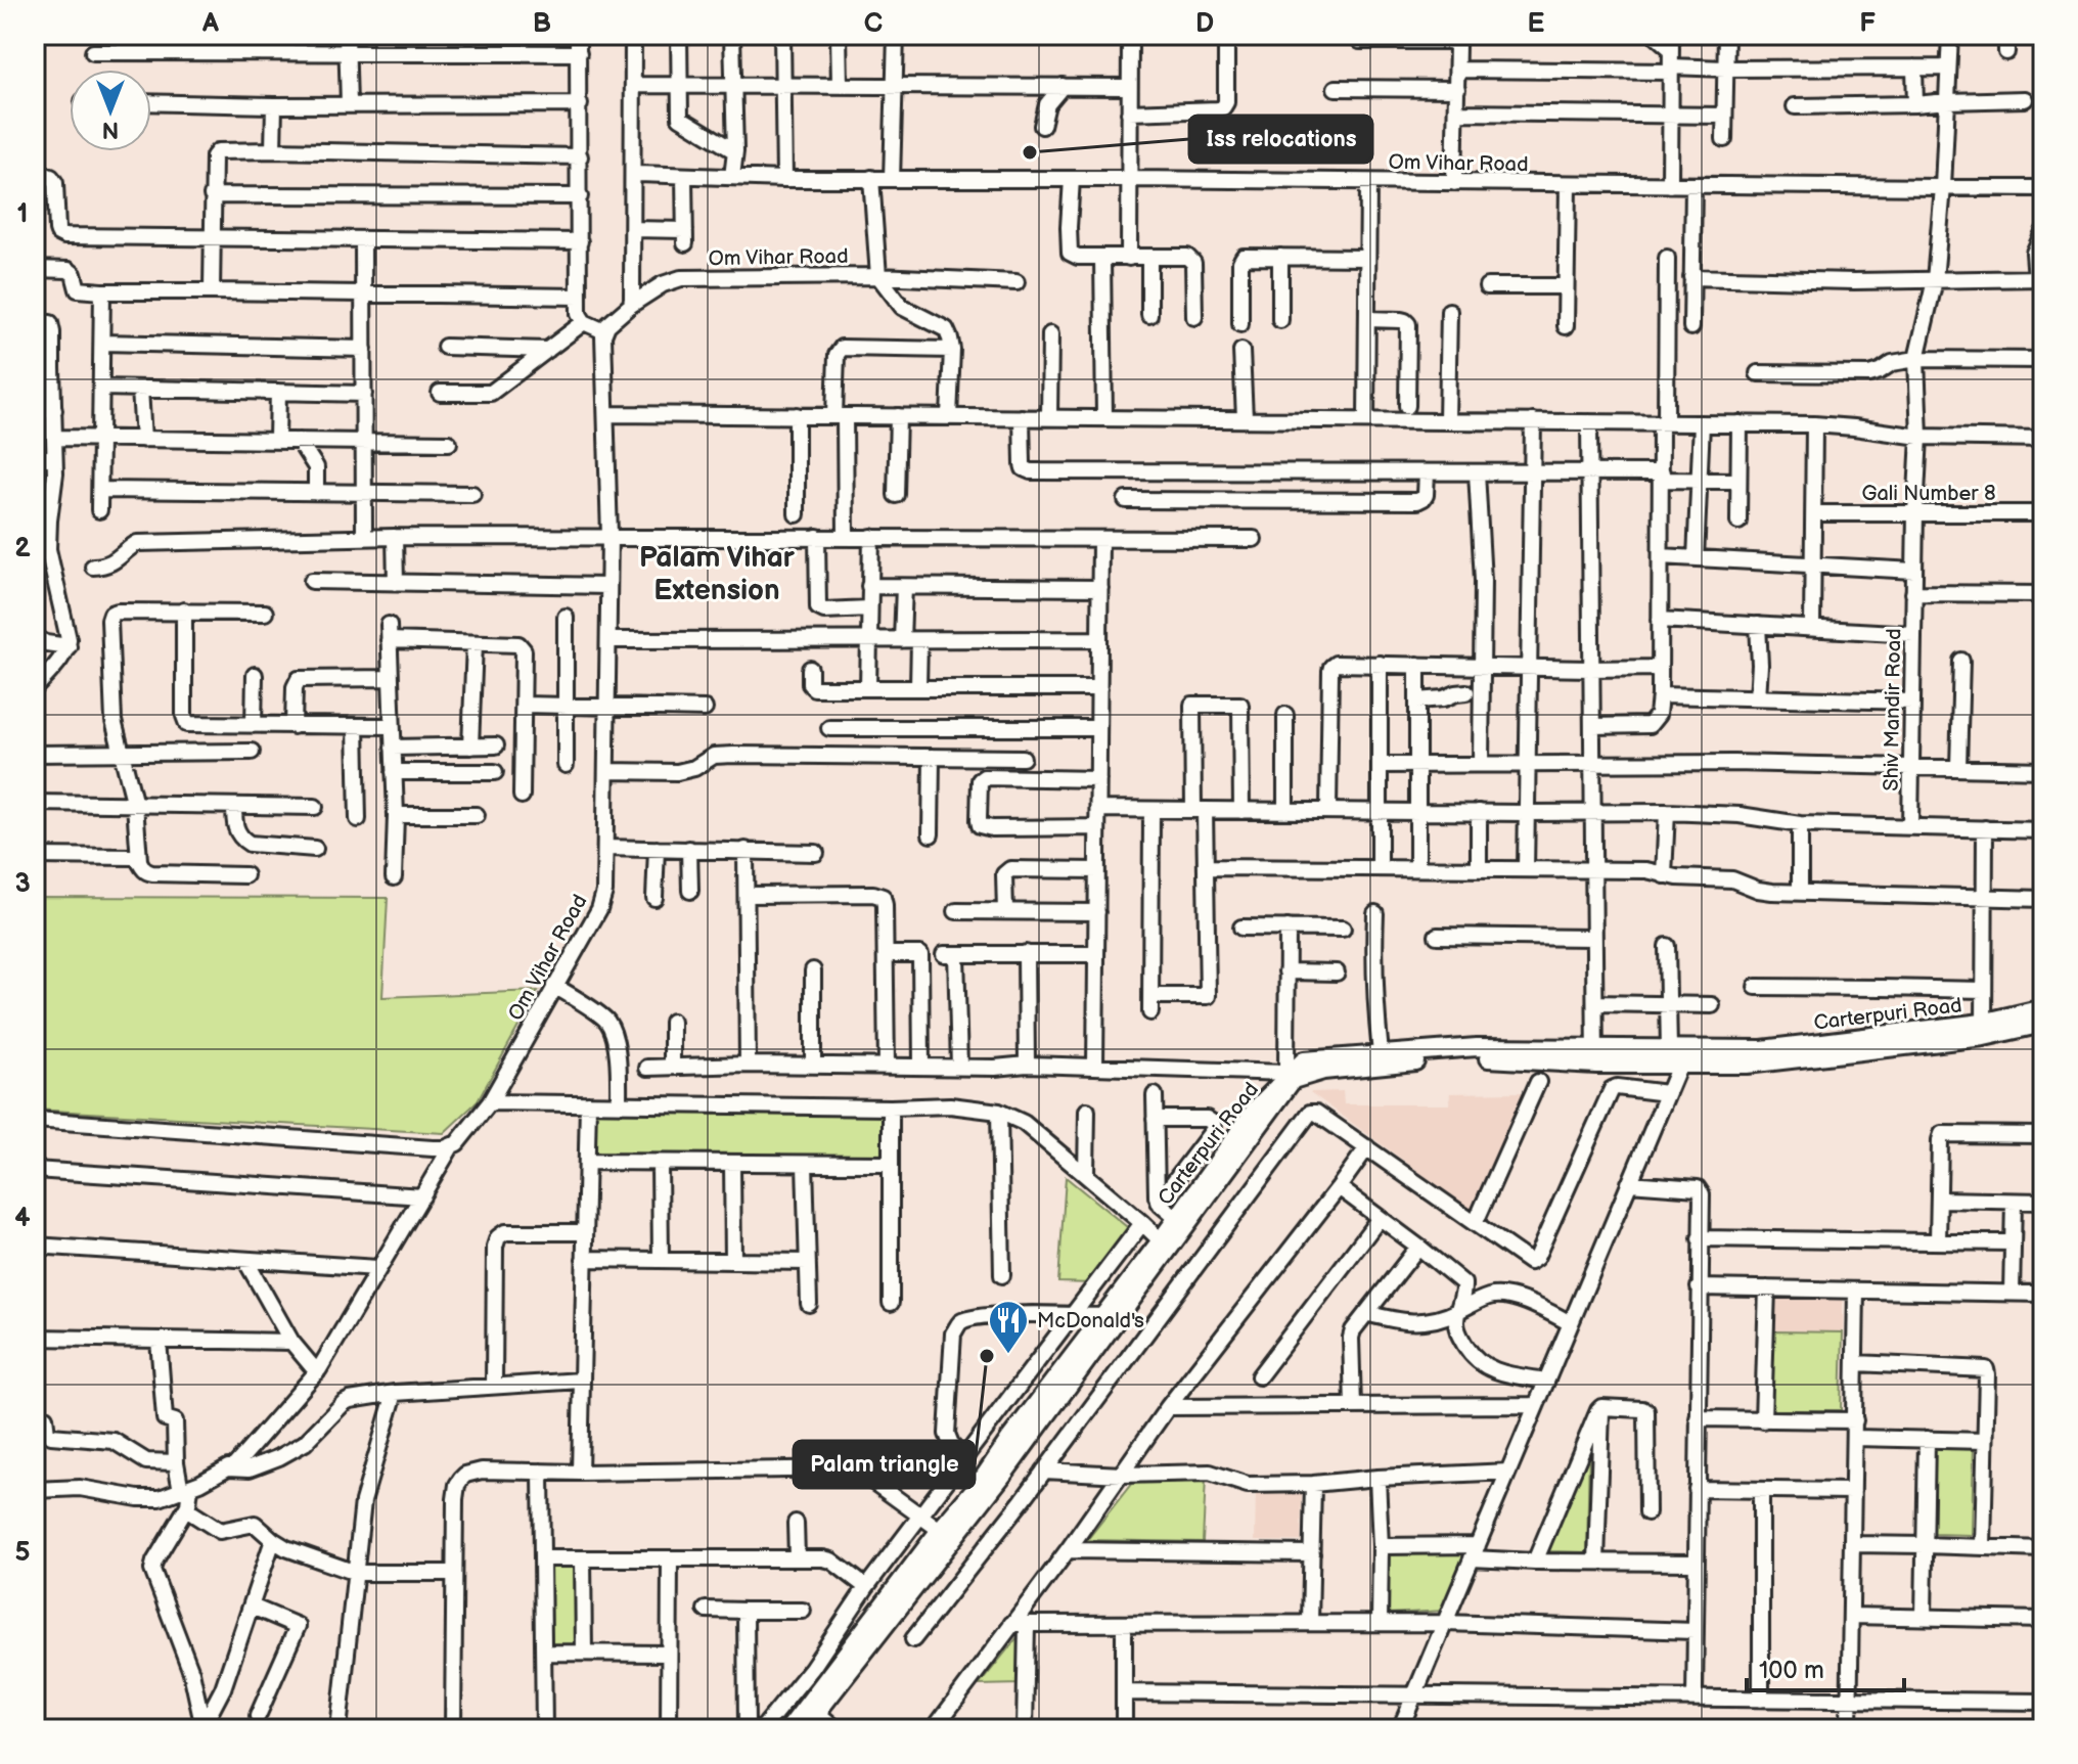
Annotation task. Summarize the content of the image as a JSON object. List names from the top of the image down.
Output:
{
  "streets": {
    "main road": ["Carterpuri Road"],
    "street": ["Om Vihar Road", "Gali Number 8", "Shiv Mandir Road"]
  },
  "crossings": [
    ["Om Vihar Road", "Shiv Mandir Road"],
    ["Gali Number 8", "Shiv Mandir Road"]
  ],
  "districts": ["Palam Vihar Extension"],
  "places": {
    "other": ["Iss relocations", "Palam triangle"],
    "restaurant": ["McDonald's"]
  },
  "scale_bar": "100 m",
  "north": "bottom",
  "grid": {
    "columns": [
      "A",
      "B",
      "C",
      "D",
      "E",
      "F"
    ],
    "rows": [
      "1",
      "2",
      "3",
      "4",
      "5"
    ]
  }
}
